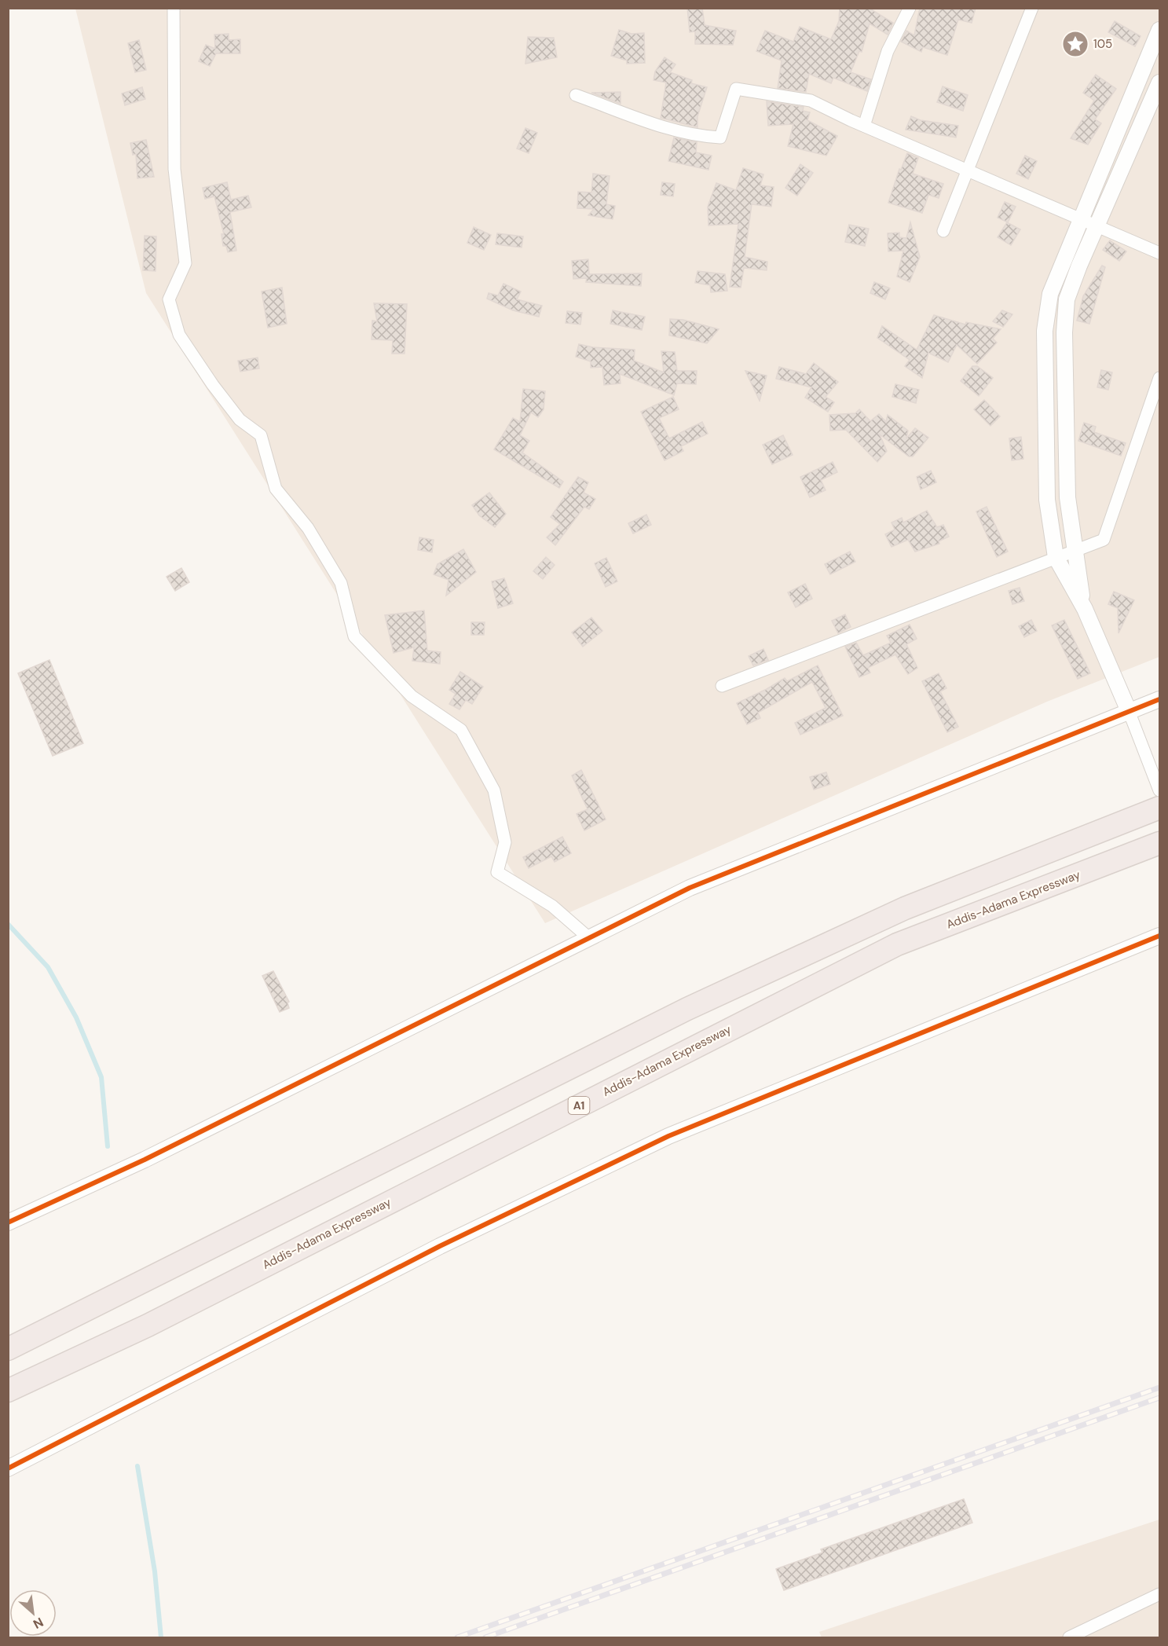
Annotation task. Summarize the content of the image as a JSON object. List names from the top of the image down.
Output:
{
  "streets": {
    "highway": ["Addis-Adama Expressway", "A1"]
  },
  "places": {
    "place": ["105"]
  },
  "north": "bottom right"
}
